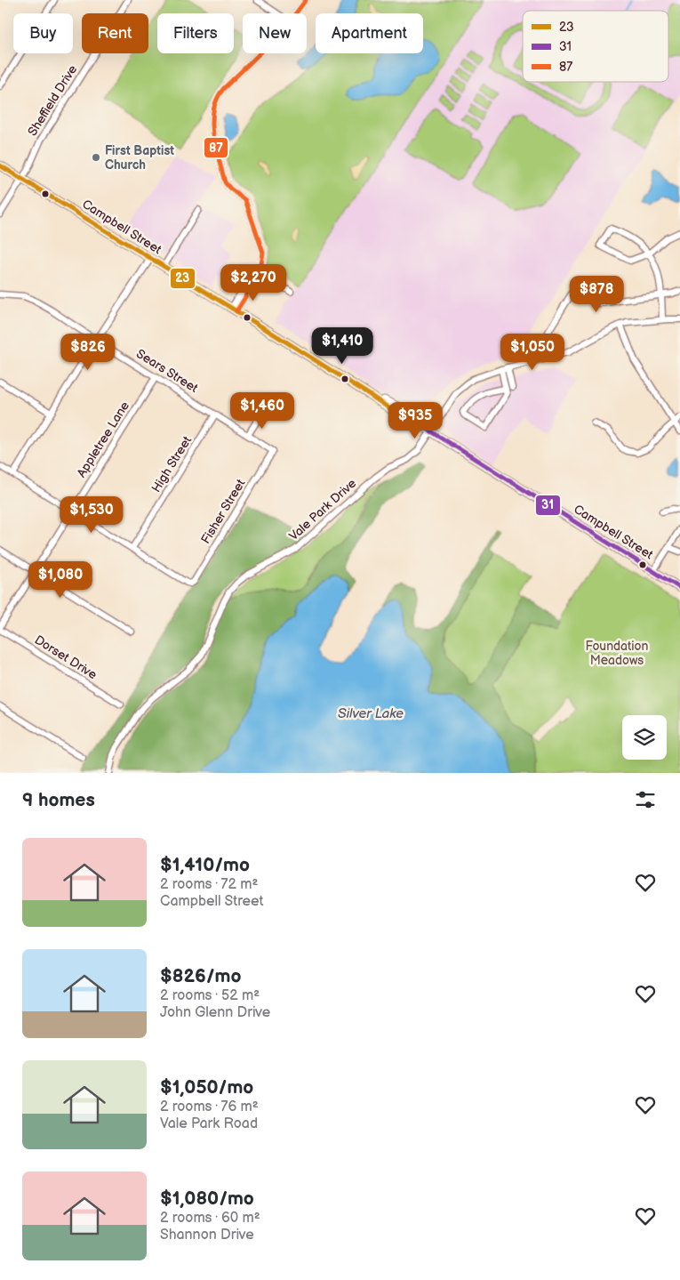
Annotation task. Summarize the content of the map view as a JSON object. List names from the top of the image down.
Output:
{
  "streets": {
    "main road": ["Campbell Street"],
    "street": [
      "Sheffield Drive",
      "Sears Street",
      "Appletree Lane",
      "High Street",
      "Vale Park Drive",
      "Fisher Street",
      "Dorset Drive"
    ]
  },
  "crossings": [
    ["Sheffield Drive", "Campbell Street"],
    ["Campbell Street", "Vale Park Drive"],
    ["Sears Street", "Appletree Lane"],
    ["Sears Street", "High Street"],
    ["Sears Street", "Fisher Street"],
    ["Appletree Lane", "Dorset Drive"],
    ["High Street", "Fisher Street"]
  ],
  "water": ["Silver Lake"],
  "parks": ["Foundation Meadows"],
  "places": ["First Baptist Church"],
  "lines": ["transit line 87", "transit line 23", "transit line 31"],
  "legend": ["23", "31", "87"],
  "page": {
    "chip": [
      "Buy",
      "Rent",
      "Filters",
      "New",
      "Apartment"
    ],
    "price": [
      "$2,270",
      "$878",
      "$1,410",
      "$826",
      "$1,050",
      "$1,460",
      "$935",
      "$1,530",
      "$1,080"
    ],
    "heading": "9 homes",
    "list": [
      {
        "name": "$1,410/mo",
        "note": "2 rooms · 72 m² · Campbell Street"
      },
      {
        "name": "$826/mo",
        "note": "2 rooms · 52 m² · John Glenn Drive"
      },
      {
        "name": "$1,050/mo",
        "note": "2 rooms · 76 m² · Vale Park Road"
      },
      {
        "name": "$1,080/mo",
        "note": "2 rooms · 60 m² · Shannon Drive"
      }
    ]
  }
}
